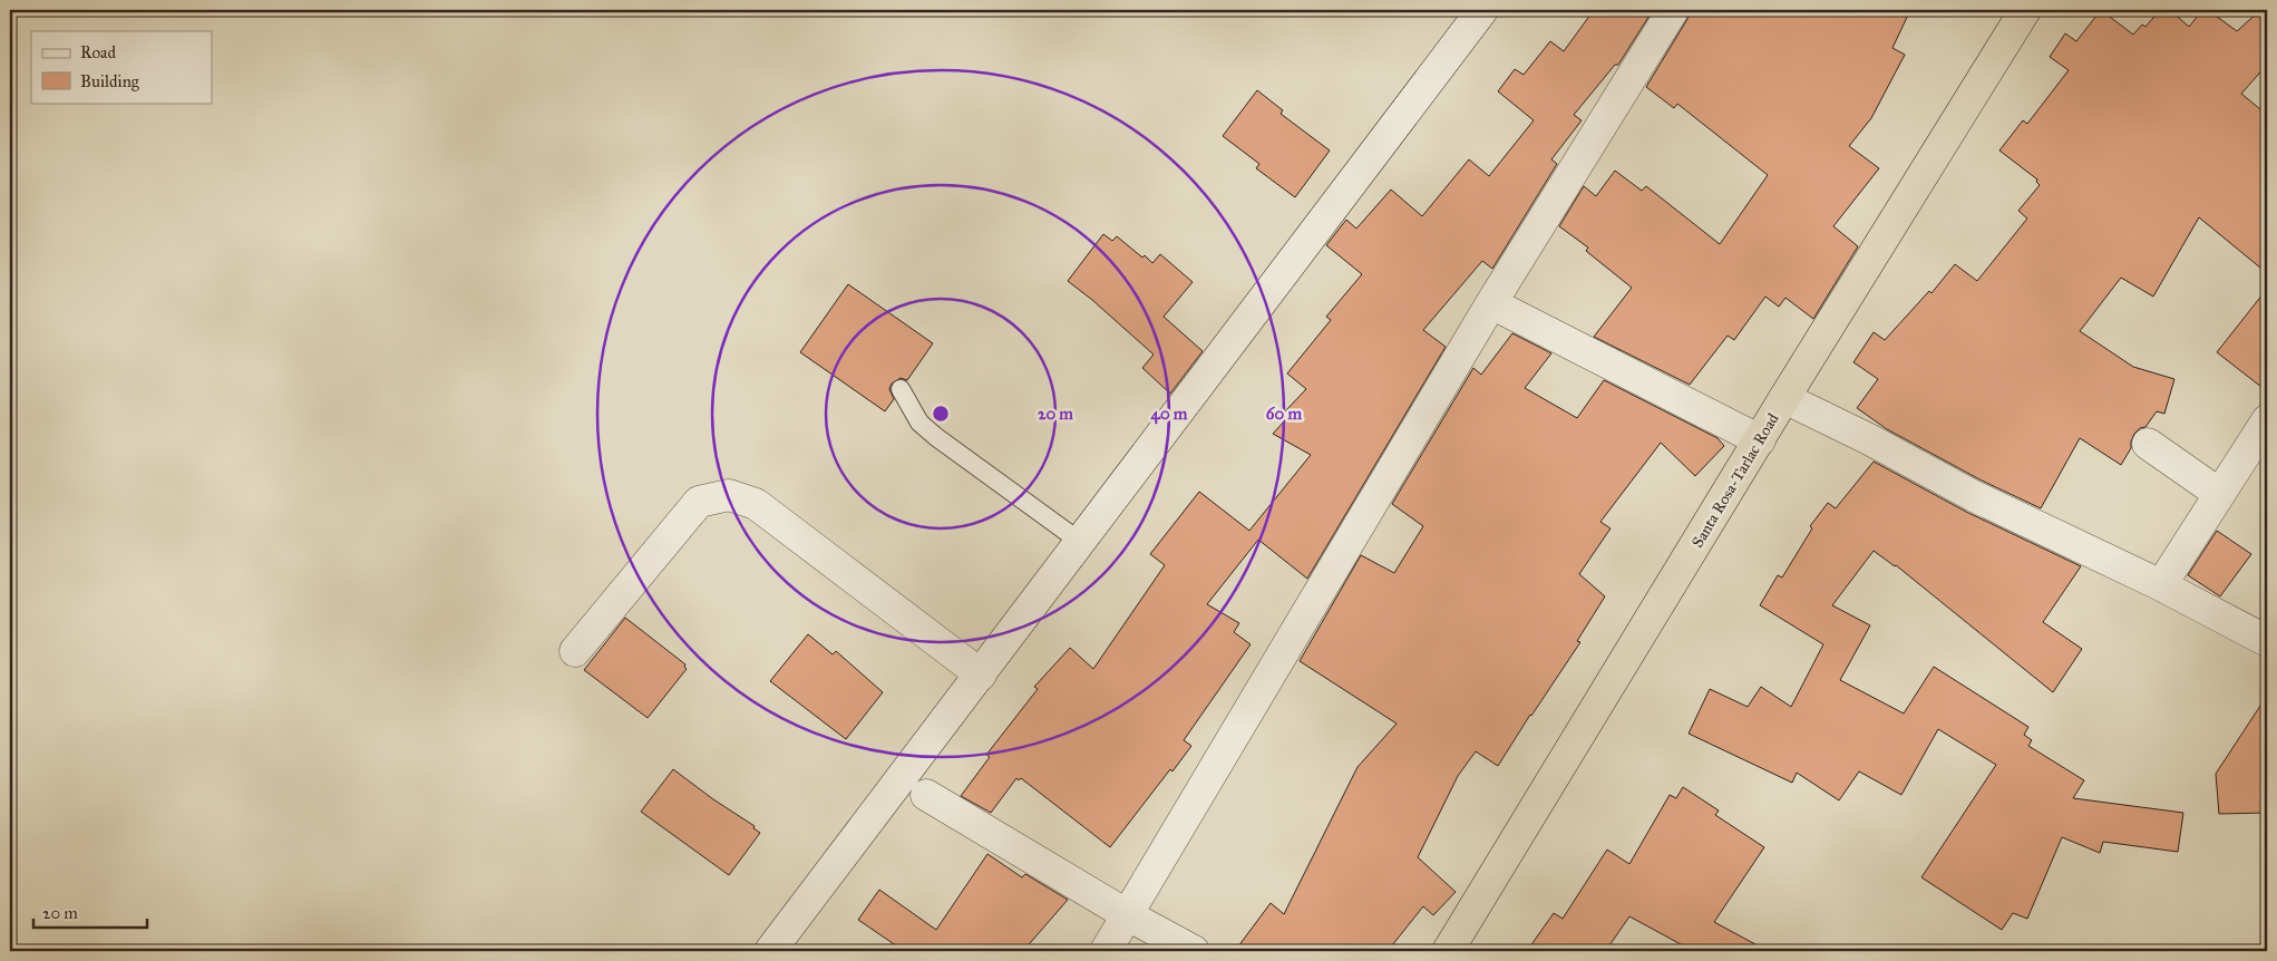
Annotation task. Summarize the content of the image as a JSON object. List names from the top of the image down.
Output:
{
  "streets": {
    "highway": ["Santa Rosa-Tarlac Road"]
  },
  "legend": ["Road", "Building"],
  "scale_bar": "20 m",
  "rings": ["20 m", "40 m", "60 m"]
}
